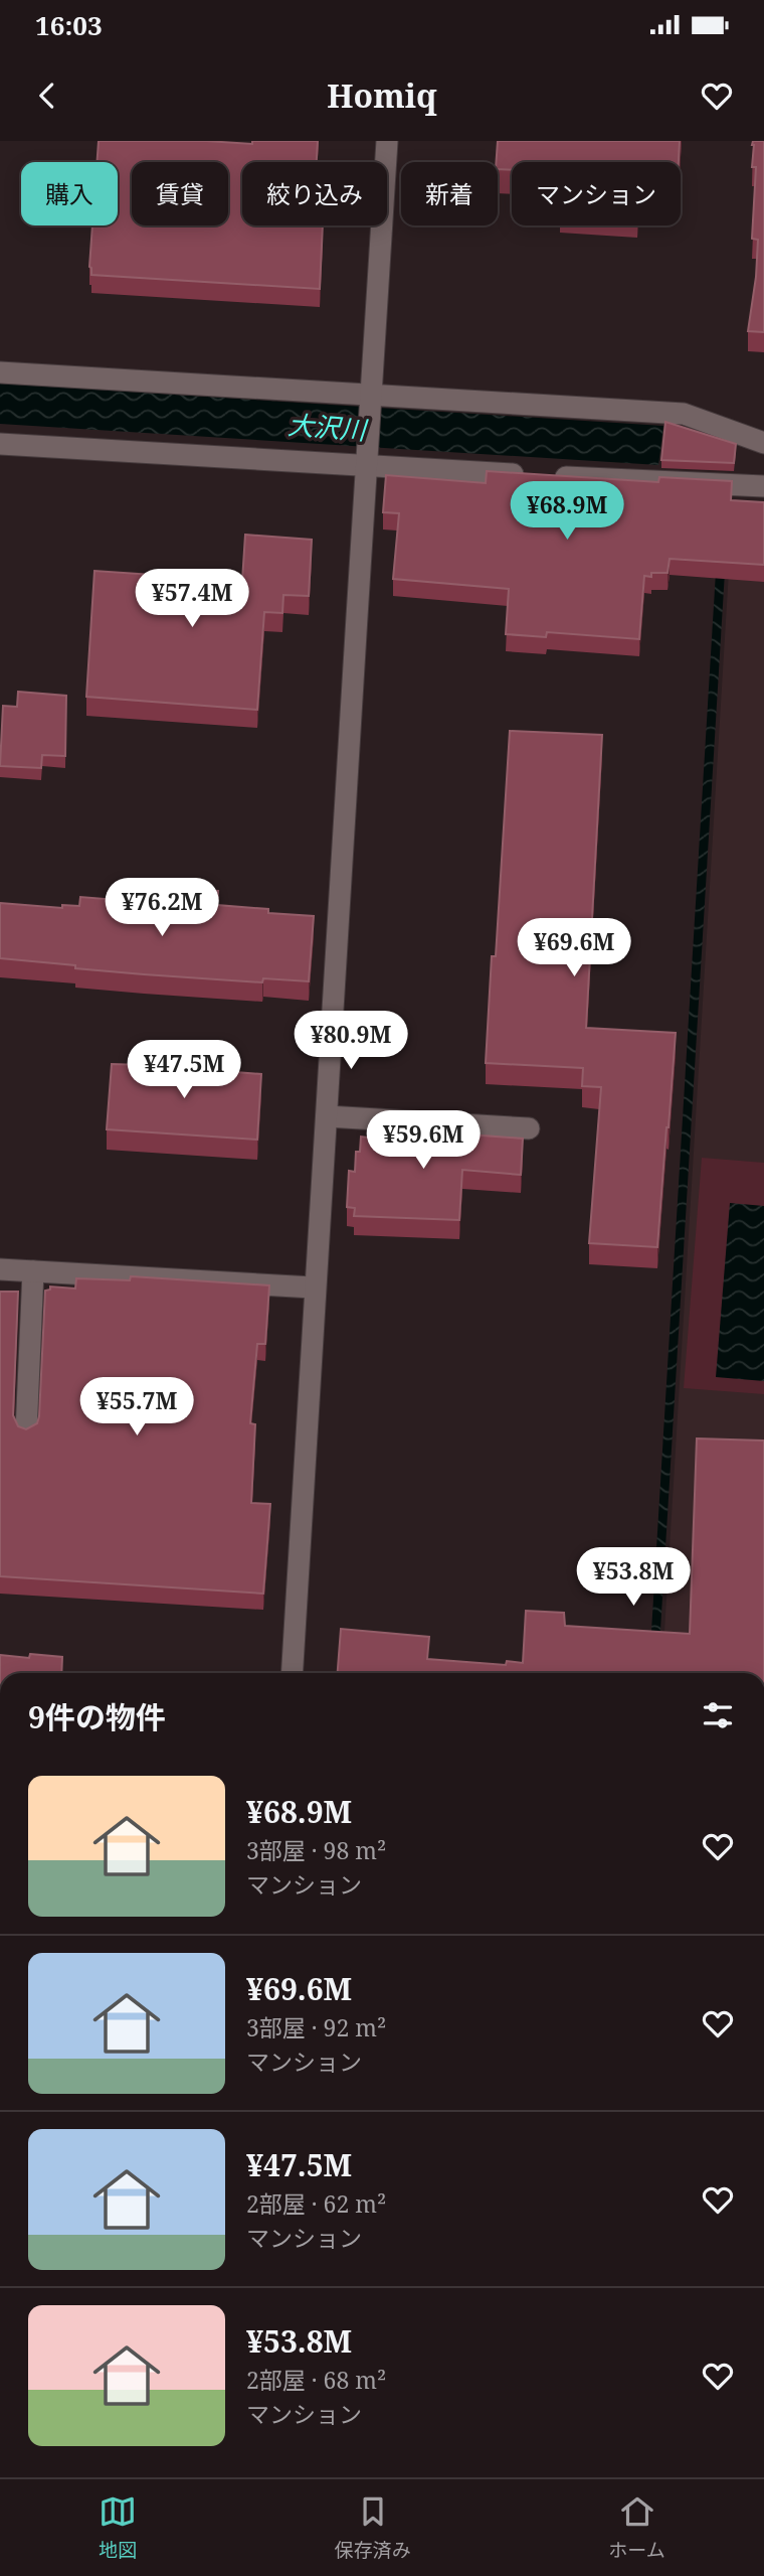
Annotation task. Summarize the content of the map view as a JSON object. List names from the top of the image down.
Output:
{
  "water": ["大沢川"],
  "page": {
    "status": "16:03",
    "header": "Homiq",
    "chip": [
      "購入",
      "賃貸",
      "絞り込み",
      "新着",
      "マンション"
    ],
    "price": [
      "¥68.9M",
      "¥57.4M",
      "¥76.2M",
      "¥69.6M",
      "¥80.9M",
      "¥47.5M",
      "¥59.6M",
      "¥55.7M",
      "¥53.8M"
    ],
    "heading": "9件の物件",
    "list": [
      {
        "name": "¥68.9M",
        "note": "3部屋 · 98 m² · マンション"
      },
      {
        "name": "¥69.6M",
        "note": "3部屋 · 92 m² · マンション"
      },
      {
        "name": "¥47.5M",
        "note": "2部屋 · 62 m² · マンション"
      },
      {
        "name": "¥53.8M",
        "note": "2部屋 · 68 m² · マンション"
      }
    ],
    "tabs": ["地図", "保存済み", "ホーム"]
  }
}
